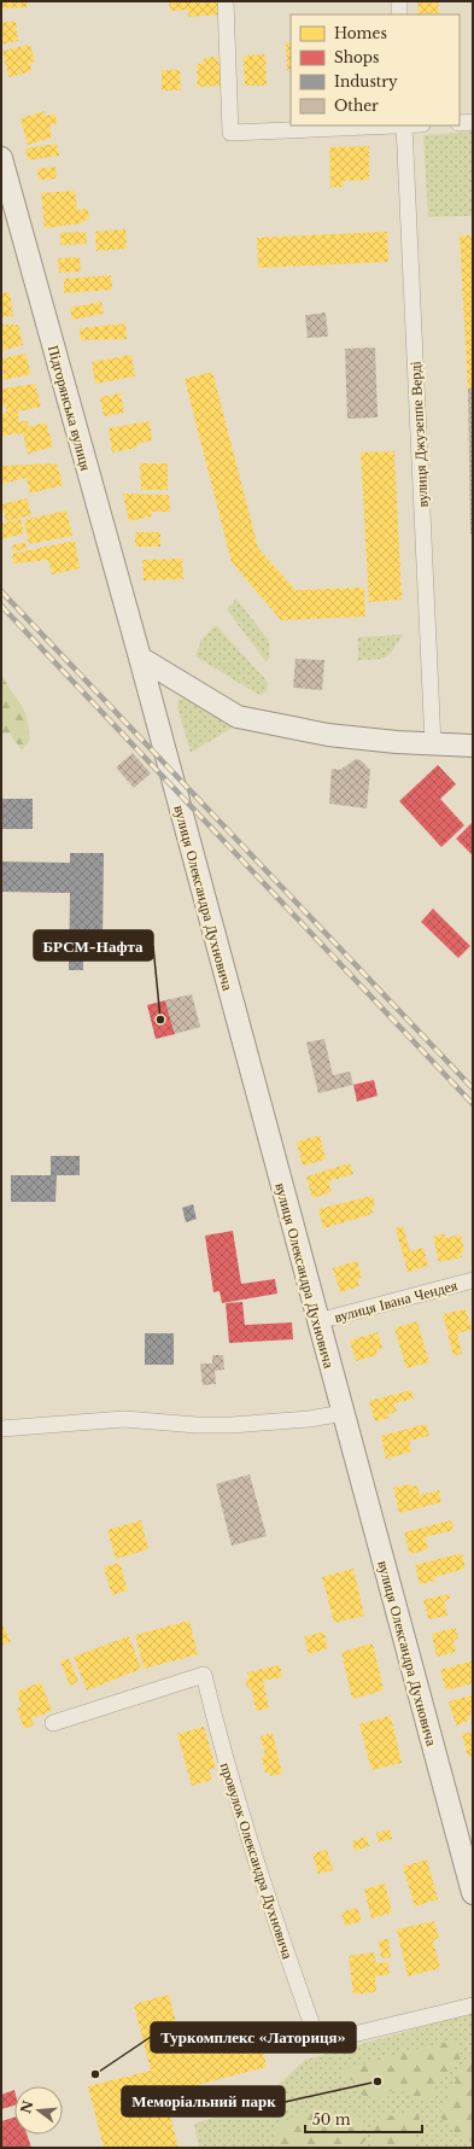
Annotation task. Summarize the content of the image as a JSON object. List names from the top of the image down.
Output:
{
  "streets": {
    "main road": ["Підгорянська вулиця", "вулиця Олександра Духновича"],
    "street": ["вулиця Джузеппе Верді", "вулиця Івана Чендея", "провулок Олександра Духновича"]
  },
  "crossings": [
    ["Підгорянська вулиця", "вулиця Олександра Духновича"],
    ["вулиця Олександра Духновича", "вулиця Івана Чендея"]
  ],
  "places": ["БРСМ-Нафта", "Туркомплекс «Латориця»", "Меморіальний парк"],
  "legend": [
    "Homes",
    "Shops",
    "Industry",
    "Other"
  ],
  "scale_bar": "50 m",
  "north": "left"
}
